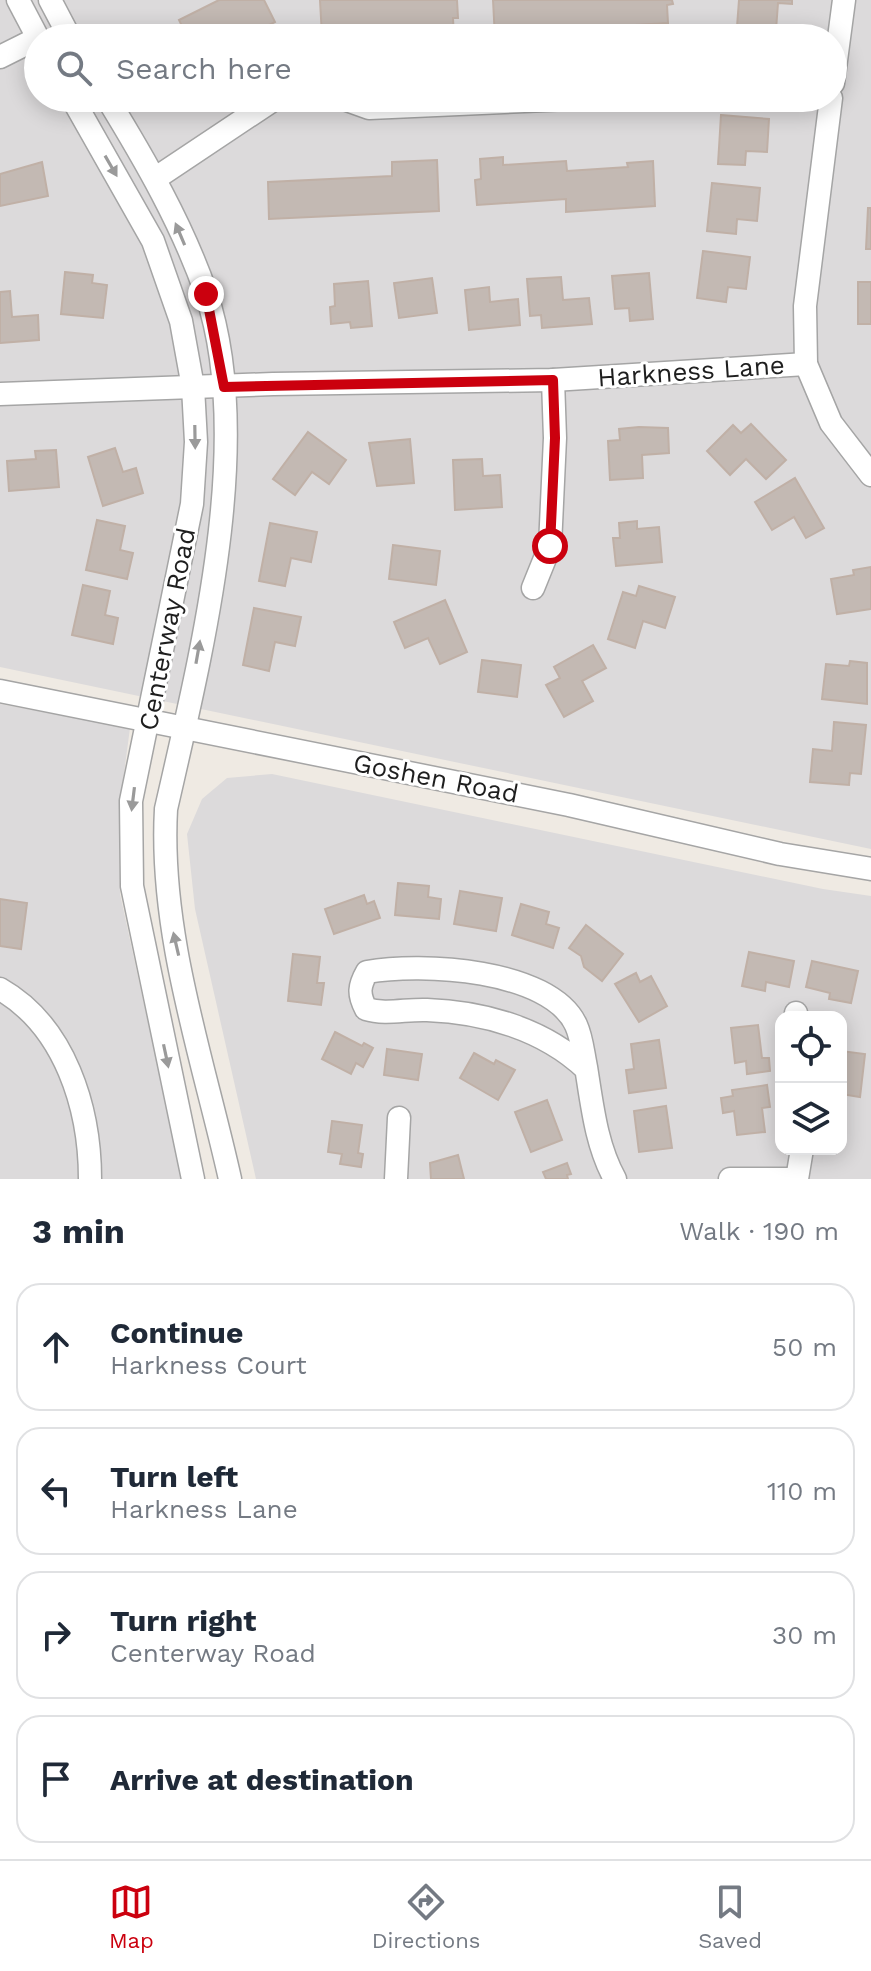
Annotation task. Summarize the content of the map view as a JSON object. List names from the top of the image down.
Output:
{
  "streets": {
    "street": ["Harkness Lane", "Centerway Road", "Goshen Road"]
  },
  "crossings": [
    ["Harkness Lane", "Centerway Road"],
    ["Centerway Road", "Goshen Road"]
  ],
  "page": {
    "search": "Search here",
    "heading": ["3 min", "Walk · 190 m"],
    "list": [
      ["Continue", "Harkness Court", "50 m"],
      ["Turn left", "Harkness Lane", "110 m"],
      ["Turn right", "Centerway Road", "30 m"],
      "Arrive at destination"
    ],
    "nav": ["Map", "Directions", "Saved"]
  }
}
